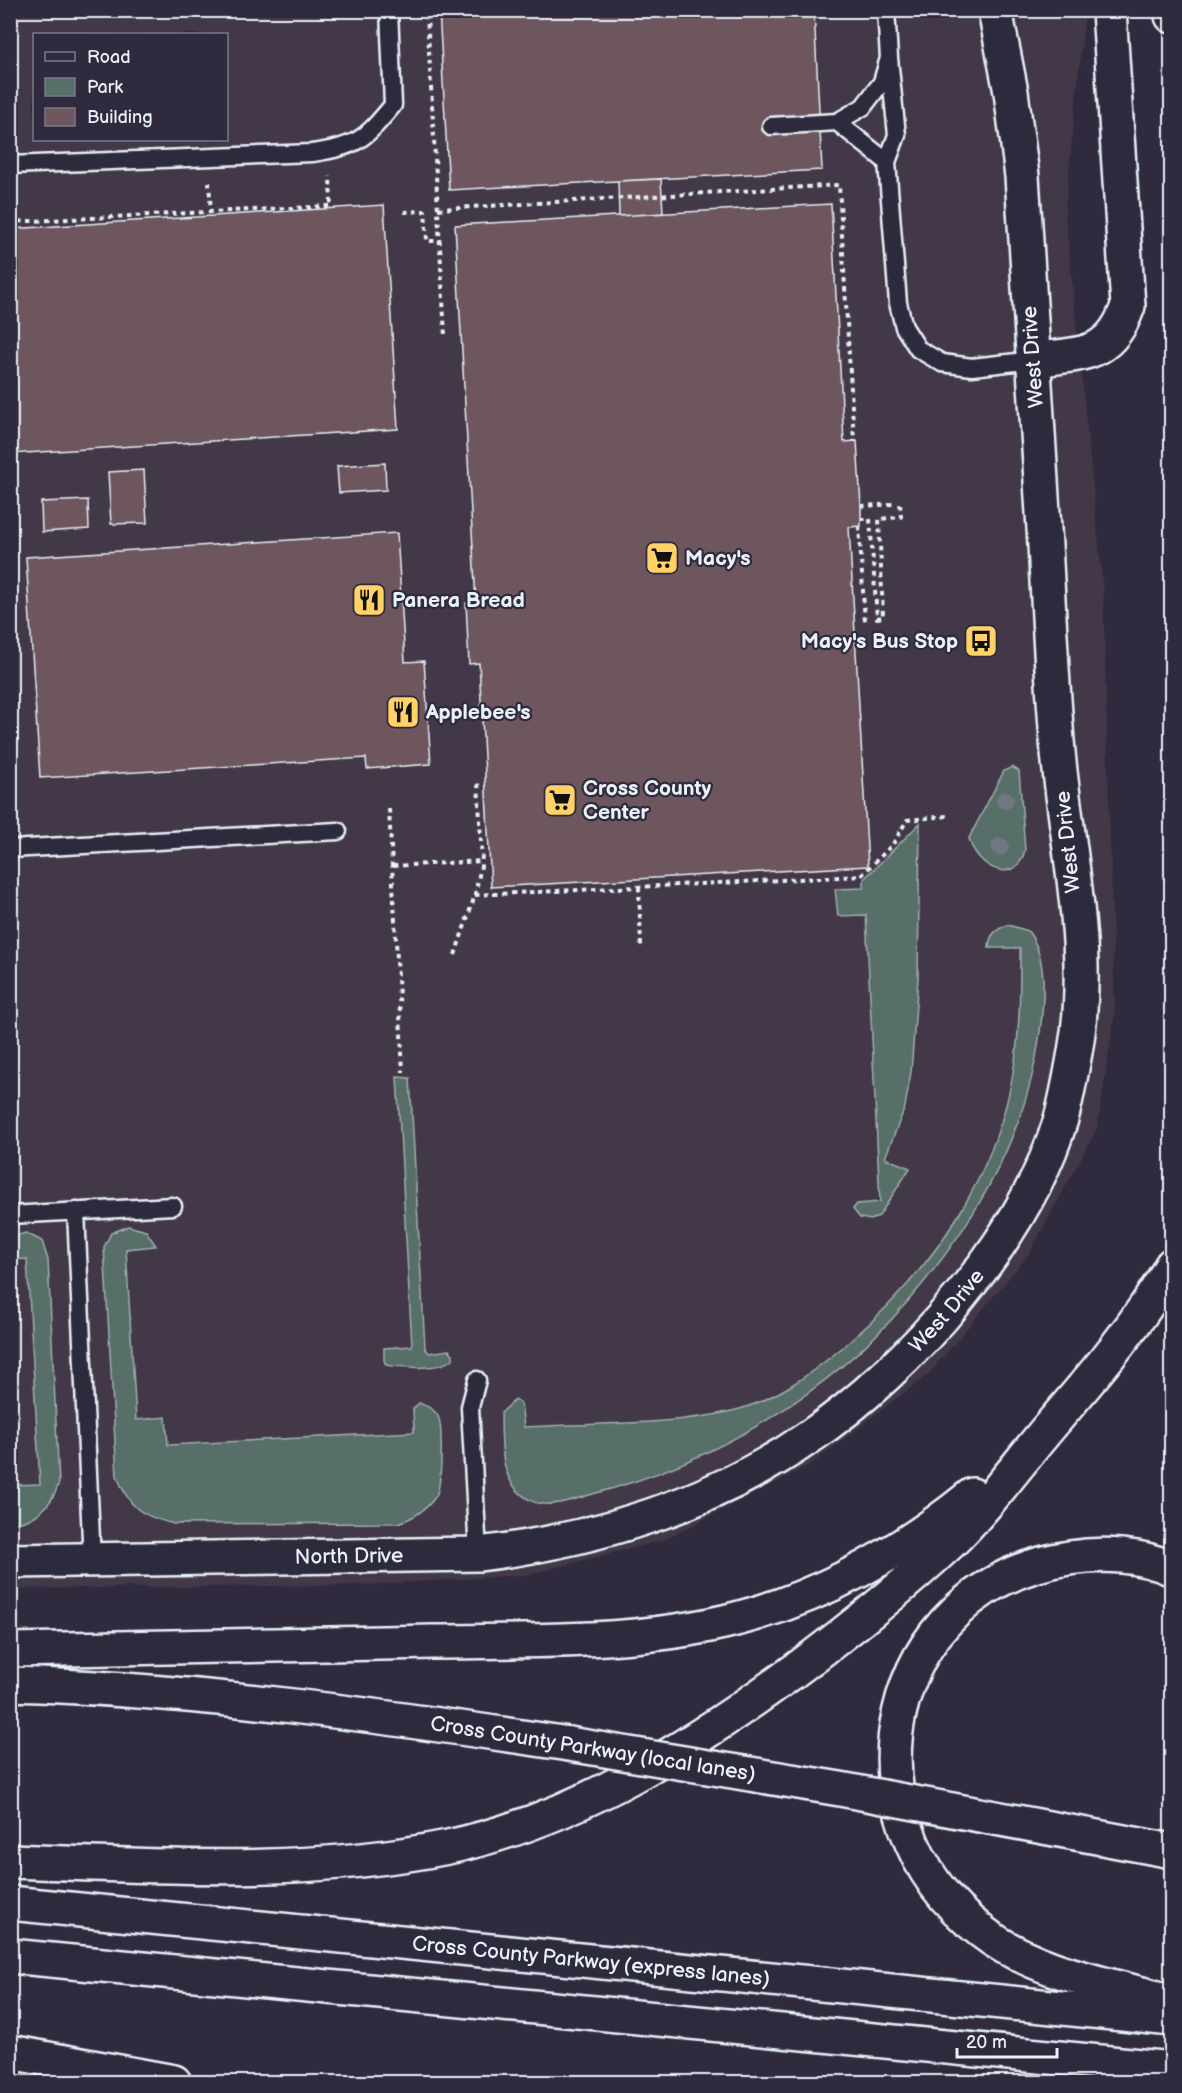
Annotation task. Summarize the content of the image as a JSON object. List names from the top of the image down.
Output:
{
  "streets": {
    "main road": [
      "West Drive",
      "North Drive",
      "Cross County Parkway (local lanes)",
      "Cross County Parkway (express lanes)"
    ]
  },
  "crossings": [
    ["West Drive", "North Drive"]
  ],
  "places": {
    "supermarket": ["Macy's", "Cross County Center"],
    "restaurant": ["Panera Bread", "Applebee's"],
    "bus stop": ["Macy's Bus Stop"]
  },
  "legend": ["Road", "Park", "Building"],
  "scale_bar": "20 m"
}
